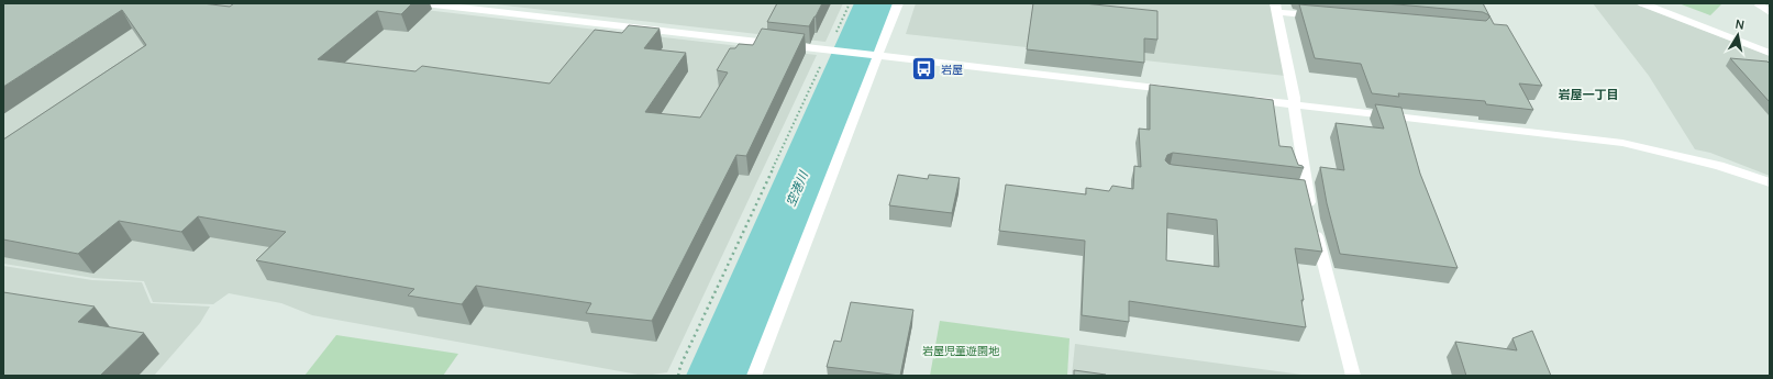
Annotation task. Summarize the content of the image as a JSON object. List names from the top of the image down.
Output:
{
  "districts": ["岩屋一丁目"],
  "water": ["空港川"],
  "parks": ["岩屋児童遊園地"],
  "places": {
    "bus stop": ["岩屋"]
  },
  "north": "top"
}
